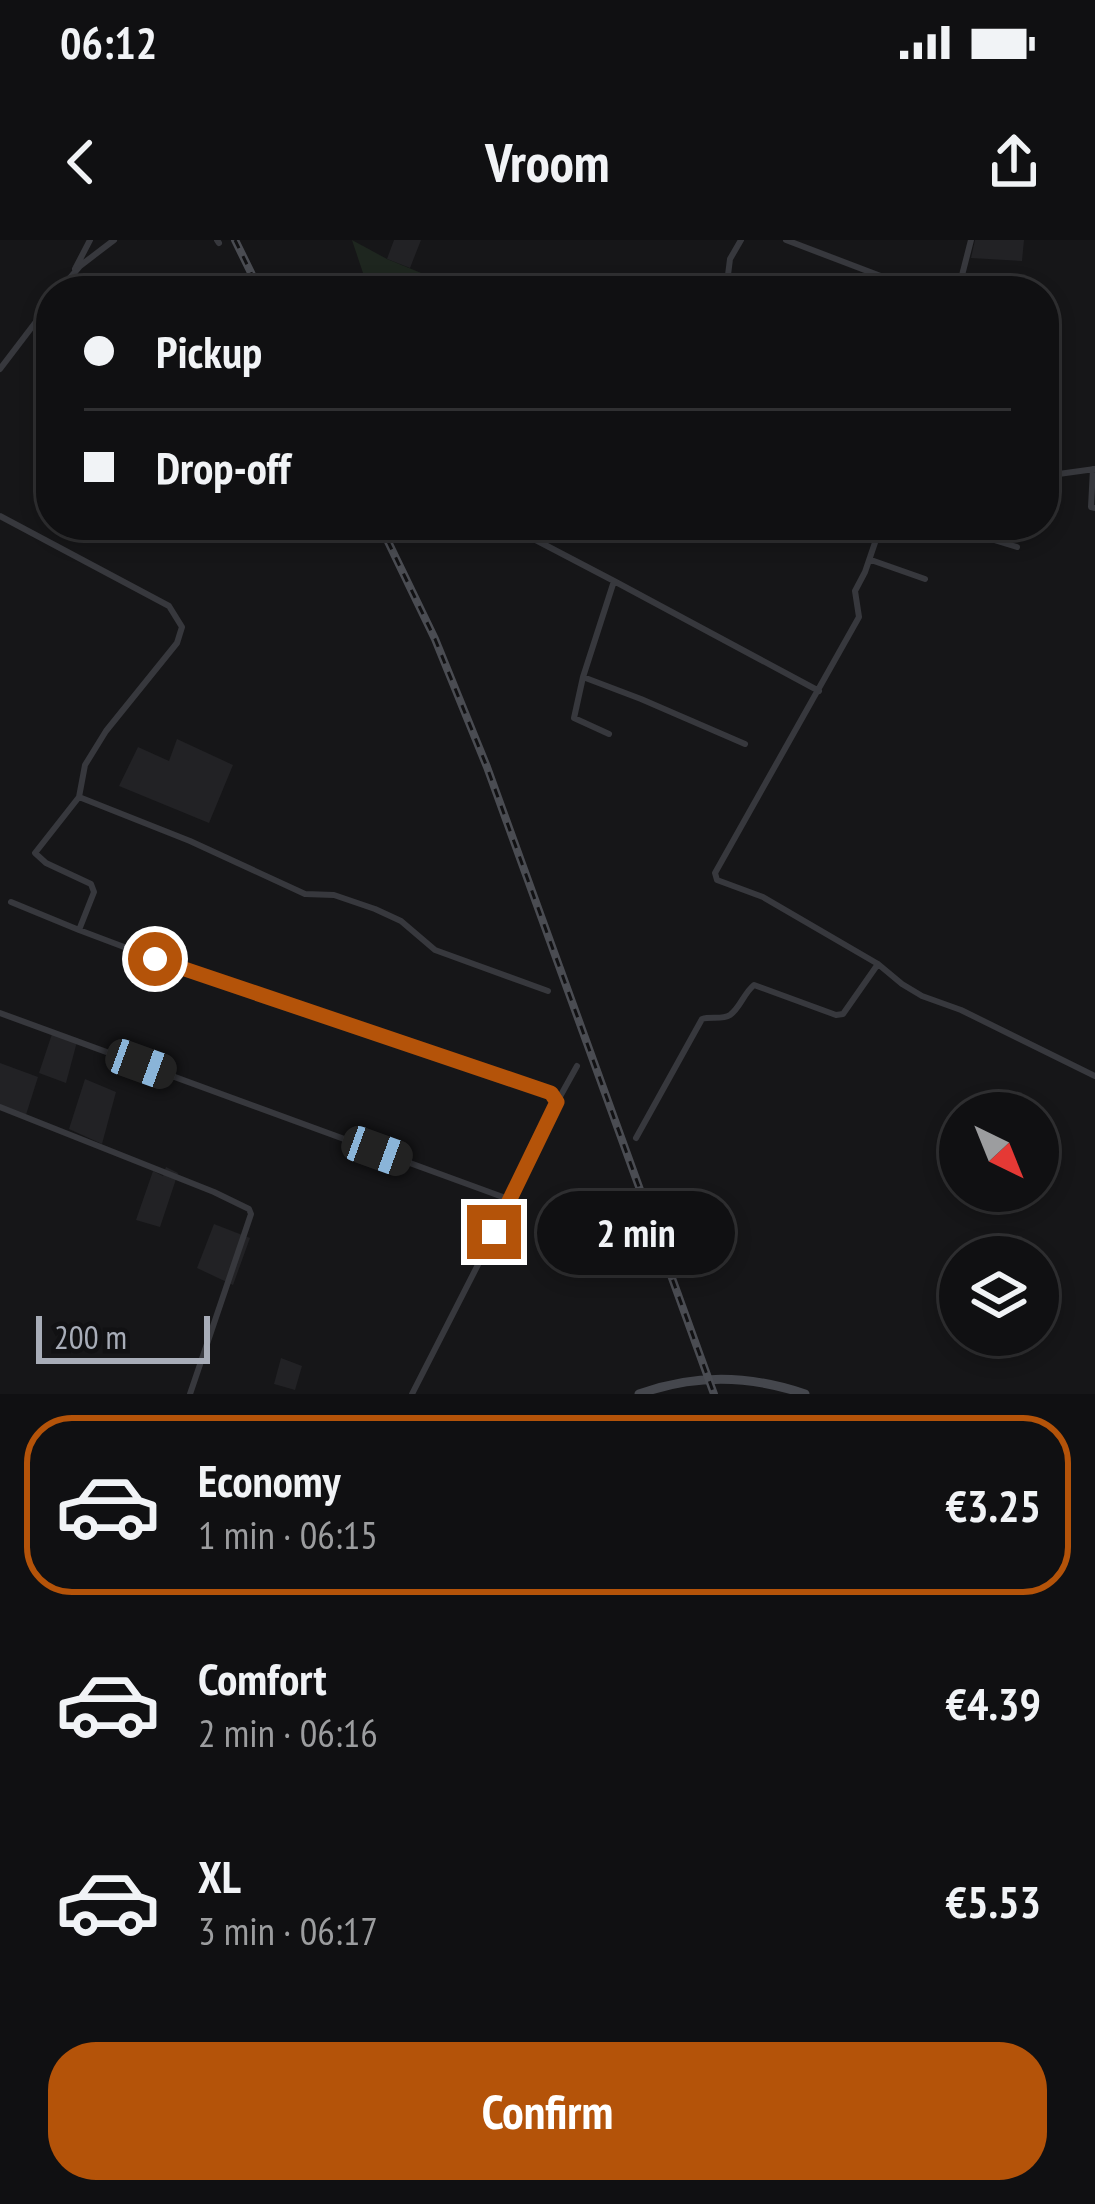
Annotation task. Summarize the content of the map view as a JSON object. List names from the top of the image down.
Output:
{
  "scale_bar": "200 m",
  "north": "bottom right",
  "page": {
    "status": "06:12",
    "header": "Vroom",
    "banner": ["Pickup", "Drop-off"],
    "bubble": "2 min",
    "scale": "200 m",
    "list": [
      {
        "name": "Economy",
        "note": "1 min · 06:15",
        "value": "€3.25"
      },
      {
        "name": "Comfort",
        "note": "2 min · 06:16",
        "value": "€4.39"
      },
      {
        "name": "XL",
        "note": "3 min · 06:17",
        "value": "€5.53"
      }
    ],
    "buttons": "Confirm"
  }
}
